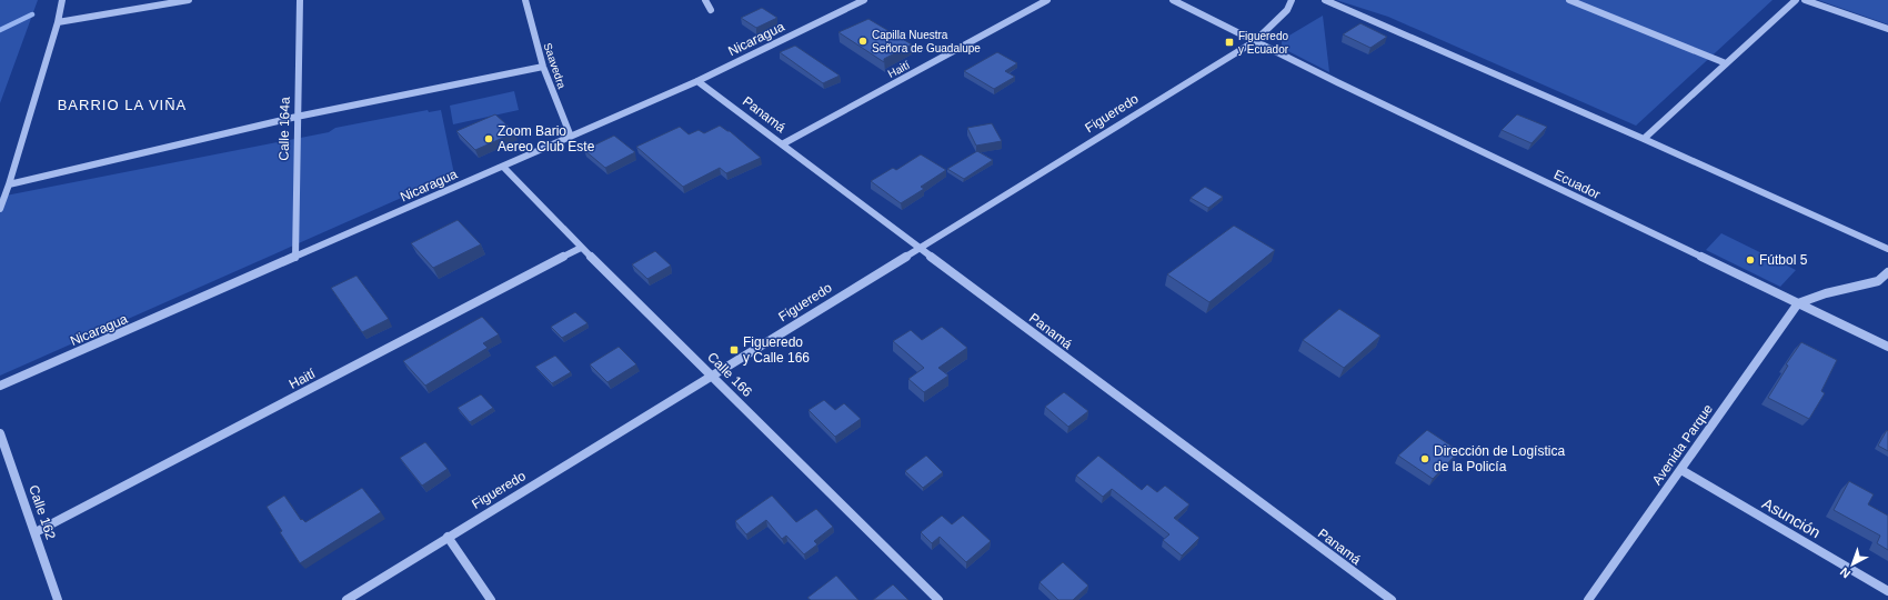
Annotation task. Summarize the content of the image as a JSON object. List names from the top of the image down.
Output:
{
  "streets": {
    "street": [
      "Nicaragua",
      "Saavedra",
      "Haití",
      "Figueredo",
      "Panamá",
      "Calle 164a",
      "Ecuador",
      "Calle 166",
      "Avenida Parque",
      "Calle 162",
      "Asunción"
    ]
  },
  "crossings": [
    ["Nicaragua", "Saavedra"],
    ["Nicaragua", "Panamá"],
    ["Nicaragua", "Calle 164a"],
    ["Nicaragua", "Calle 166"],
    ["Haití", "Panamá"],
    ["Haití", "Calle 166"],
    ["Haití", "Calle 162"],
    ["Figueredo", "Panamá"],
    ["Figueredo", "Ecuador"],
    ["Figueredo", "Calle 166"],
    ["Ecuador", "Avenida Parque"],
    ["Avenida Parque", "Asunción"]
  ],
  "districts": ["BARRIO LA VIÑA"],
  "places": {
    "other": [
      "Capilla Nuestra Señora de Guadalupe",
      "Zoom Bario Aereo Club Este",
      "Fútbol 5",
      "Dirección de Logística de la Policía"
    ],
    "transit": ["Figueredo y Ecuador", "Figueredo y Calle 166"]
  },
  "north": "bottom left"
}
